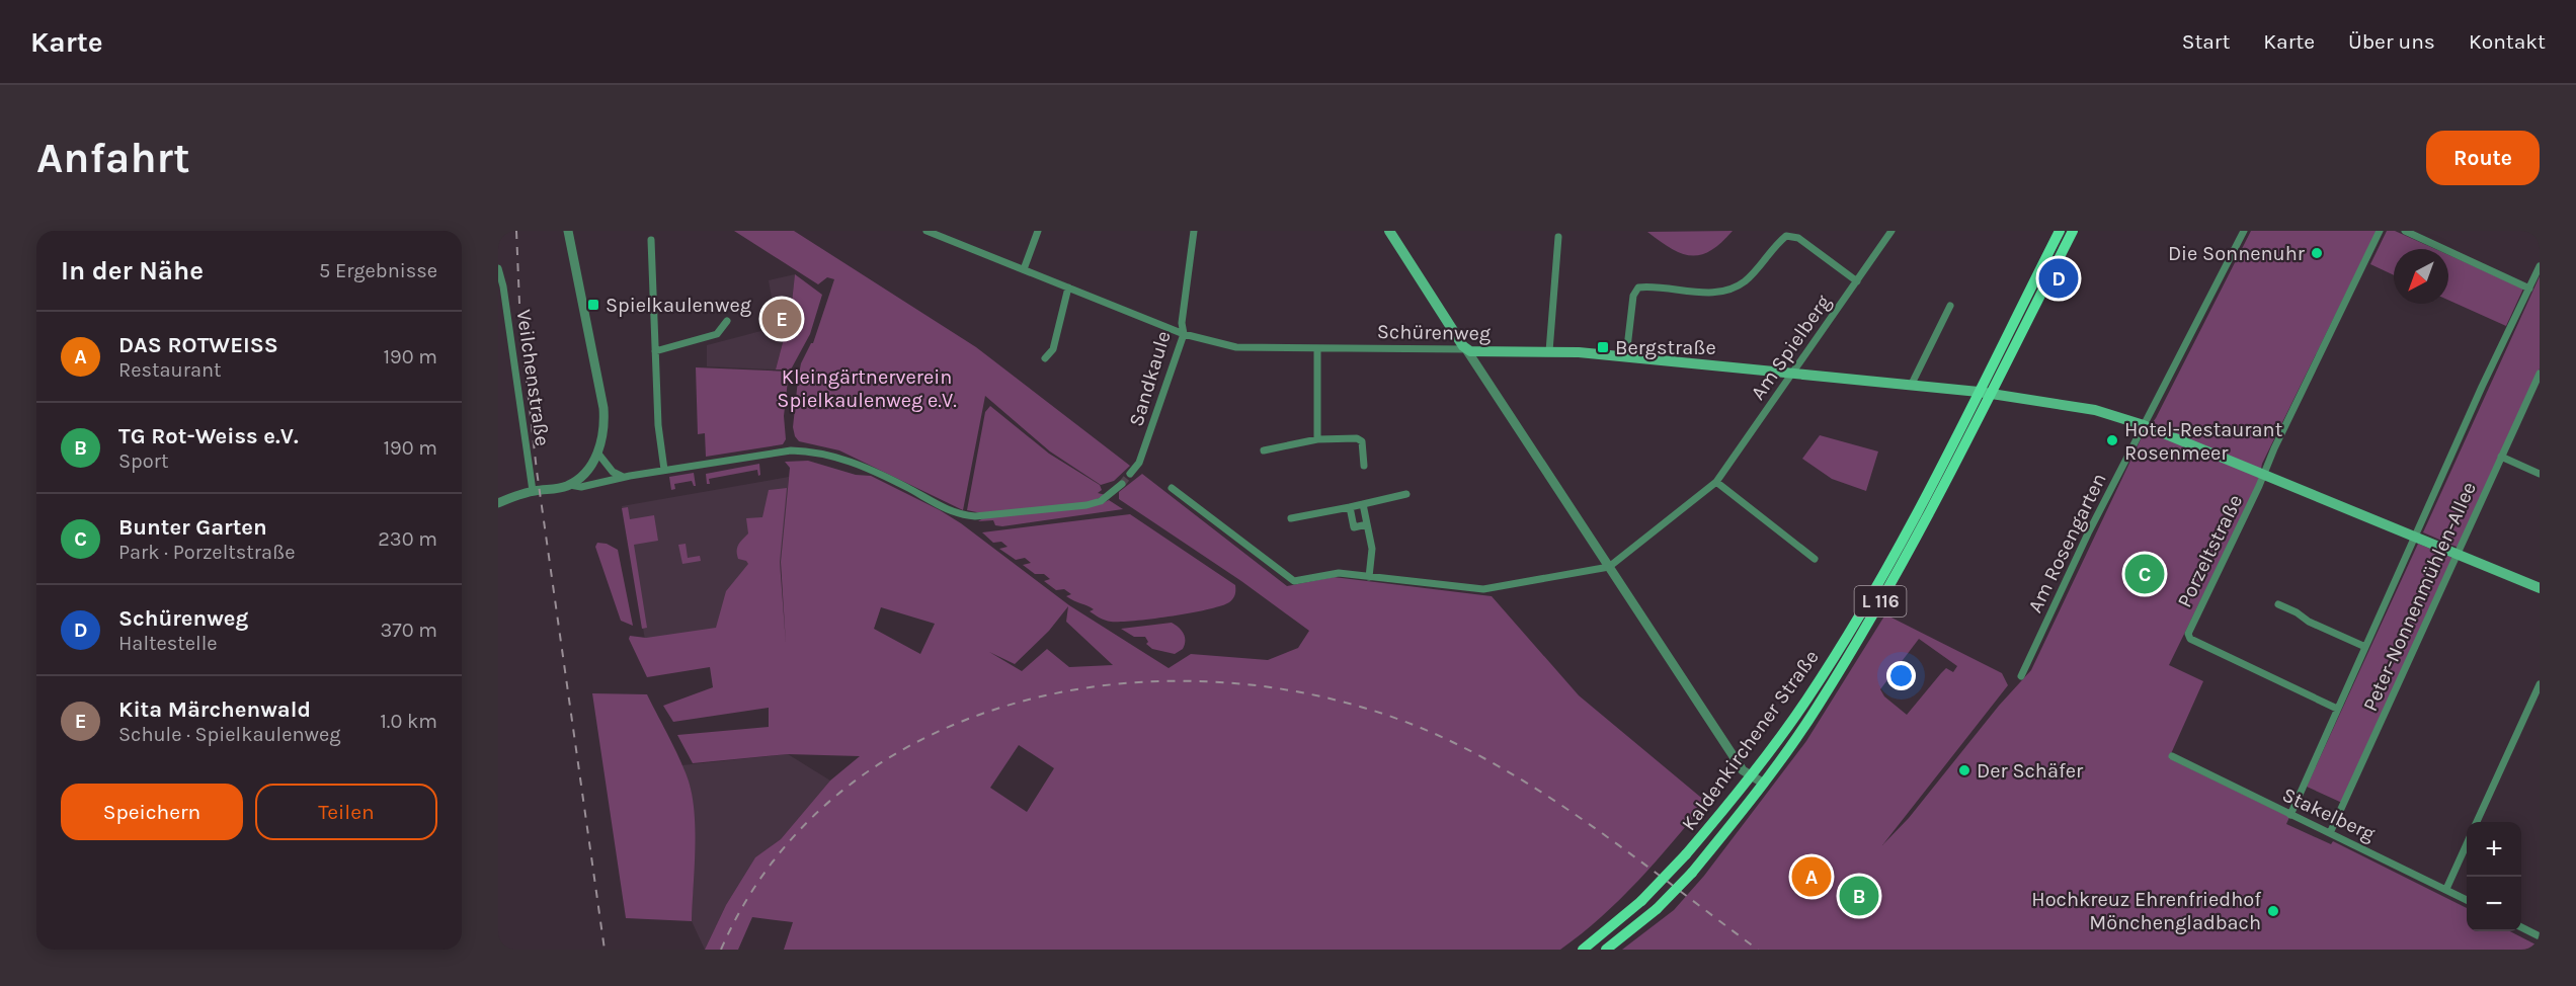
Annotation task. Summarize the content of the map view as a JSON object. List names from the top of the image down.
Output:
{
  "streets": {
    "main road": ["Schürenweg", "L 116", "Kaldenkirchener Straße"],
    "street": [
      "Am Spielberg",
      "Veilchenstraße",
      "Sandkaule",
      "Am Rosengarten",
      "Porzeltstraße",
      "Peter-Nonnenmühlen-Allee",
      "Stakelberg"
    ]
  },
  "crossings": [
    ["Schürenweg", "Am Spielberg"],
    ["Schürenweg", "Sandkaule"],
    ["Schürenweg", "Am Rosengarten"],
    ["Schürenweg", "Porzeltstraße"],
    ["Schürenweg", "Peter-Nonnenmühlen-Allee"],
    ["Schürenweg", "Kaldenkirchener Straße"],
    ["Porzeltstraße", "Peter-Nonnenmühlen-Allee"],
    ["Peter-Nonnenmühlen-Allee", "Stakelberg"]
  ],
  "parks": ["Kleingärtnerverein Spielkaulenweg e.V."],
  "places": {
    "other": [
      "Die Sonnenuhr",
      "Hotel-Restaurant Rosenmeer",
      "Der Schäfer",
      "Hochkreuz Ehrenfriedhof Mönchengladbach"
    ],
    "transit": ["Spielkaulenweg", "Bergstraße"]
  },
  "north": "bottom left",
  "page": {
    "header": "Karte",
    "nav": [
      "Start",
      "Karte",
      "Über uns",
      "Kontakt"
    ],
    "buttons": [
      "Route",
      ["Speichern", "Teilen"]
    ],
    "title": "Anfahrt",
    "heading": ["In der Nähe", "5 Ergebnisse"],
    "pins": [
      "D",
      "E",
      "C",
      "A",
      "B"
    ],
    "list": [
      {
        "mark": "A",
        "name": "DAS ROTWEISS",
        "note": "Restaurant",
        "value": "190 m"
      },
      {
        "mark": "B",
        "name": "TG Rot-Weiss e.V.",
        "note": "Sport",
        "value": "190 m"
      },
      {
        "mark": "C",
        "name": "Bunter Garten",
        "note": "Park · Porzeltstraße",
        "value": "230 m"
      },
      {
        "mark": "D",
        "name": "Schürenweg",
        "note": "Haltestelle",
        "value": "370 m"
      },
      {
        "mark": "E",
        "name": "Kita Märchenwald",
        "note": "Schule · Spielkaulenweg",
        "value": "1.0 km"
      }
    ],
    "map_buttons": ["+", "−"]
  }
}
